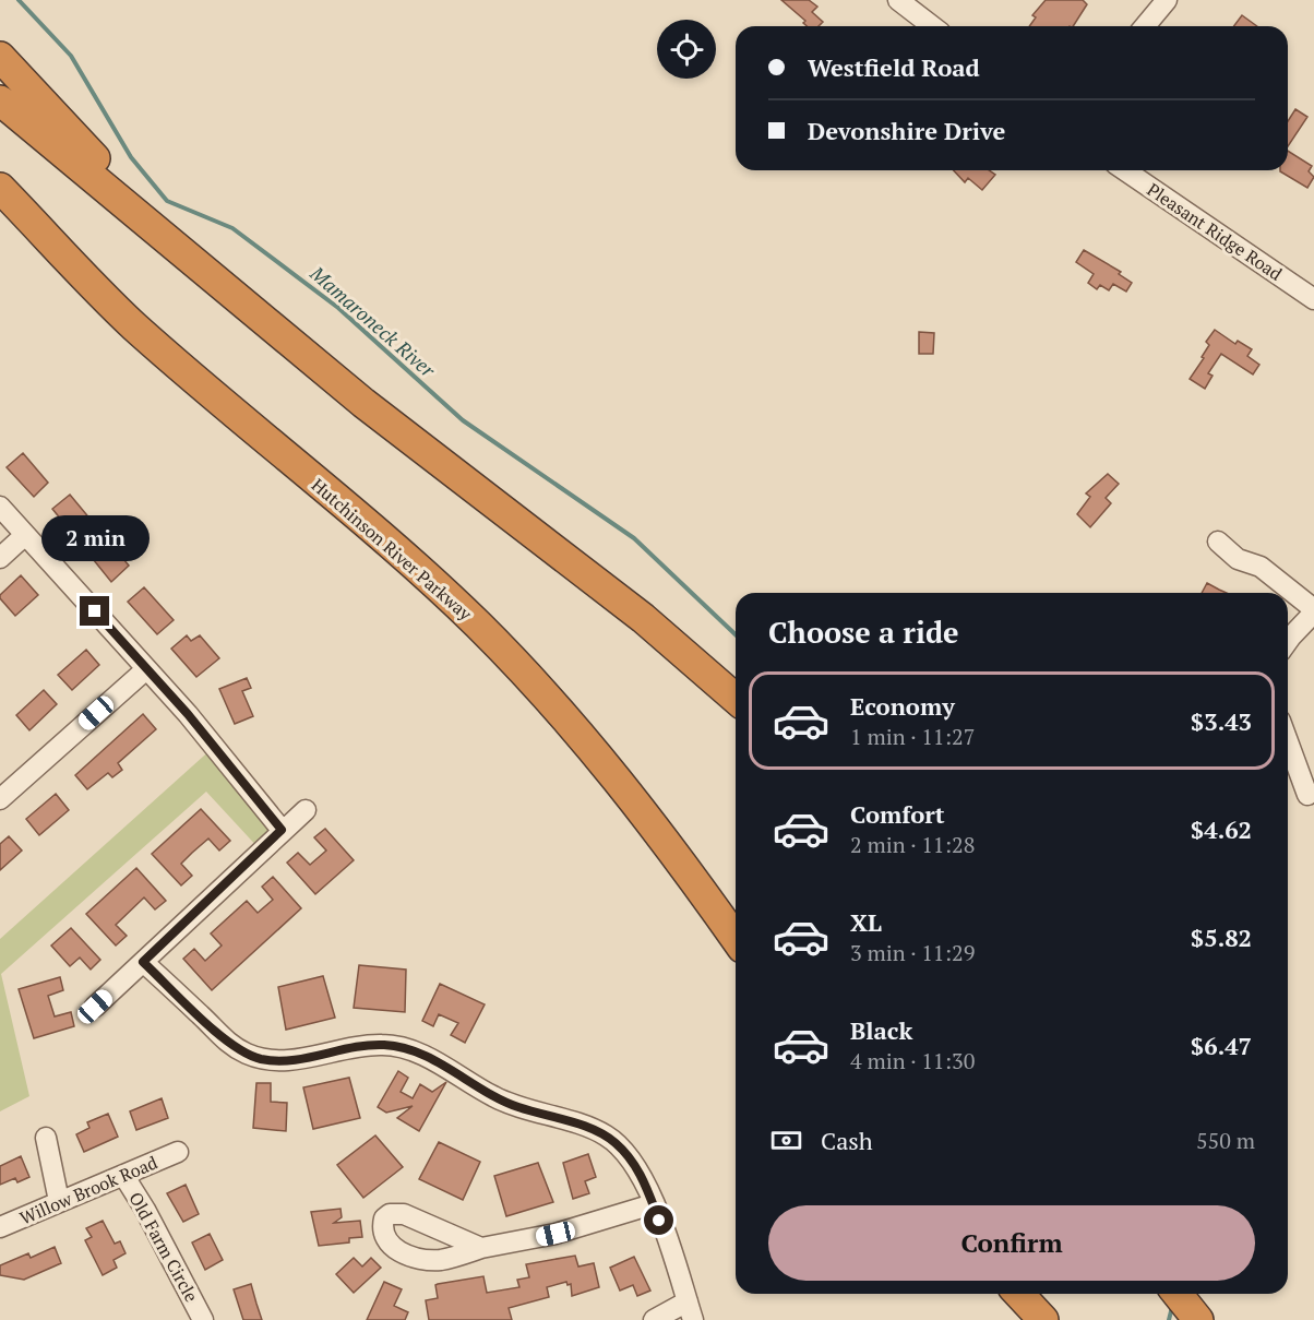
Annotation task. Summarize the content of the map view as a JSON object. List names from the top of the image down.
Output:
{
  "streets": {
    "highway": ["Hutchinson River Parkway"],
    "street": ["Pleasant Ridge Road", "Willow Brook Road", "Old Farm Circle"]
  },
  "crossings": [
    ["Willow Brook Road", "Old Farm Circle"]
  ],
  "water": ["Mamaroneck River"],
  "page": {
    "banner": ["Westfield Road", "Devonshire Drive"],
    "bubble": "2 min",
    "heading": "Choose a ride",
    "list": [
      {
        "name": "Economy",
        "note": "1 min · 11:27",
        "value": "$3.43"
      },
      {
        "name": "Comfort",
        "note": "2 min · 11:28",
        "value": "$4.62"
      },
      {
        "name": "XL",
        "note": "3 min · 11:29",
        "value": "$5.82"
      },
      {
        "name": "Black",
        "note": "4 min · 11:30",
        "value": "$6.47"
      }
    ],
    "pay": ["Cash", "550 m"],
    "buttons": "Confirm"
  }
}
